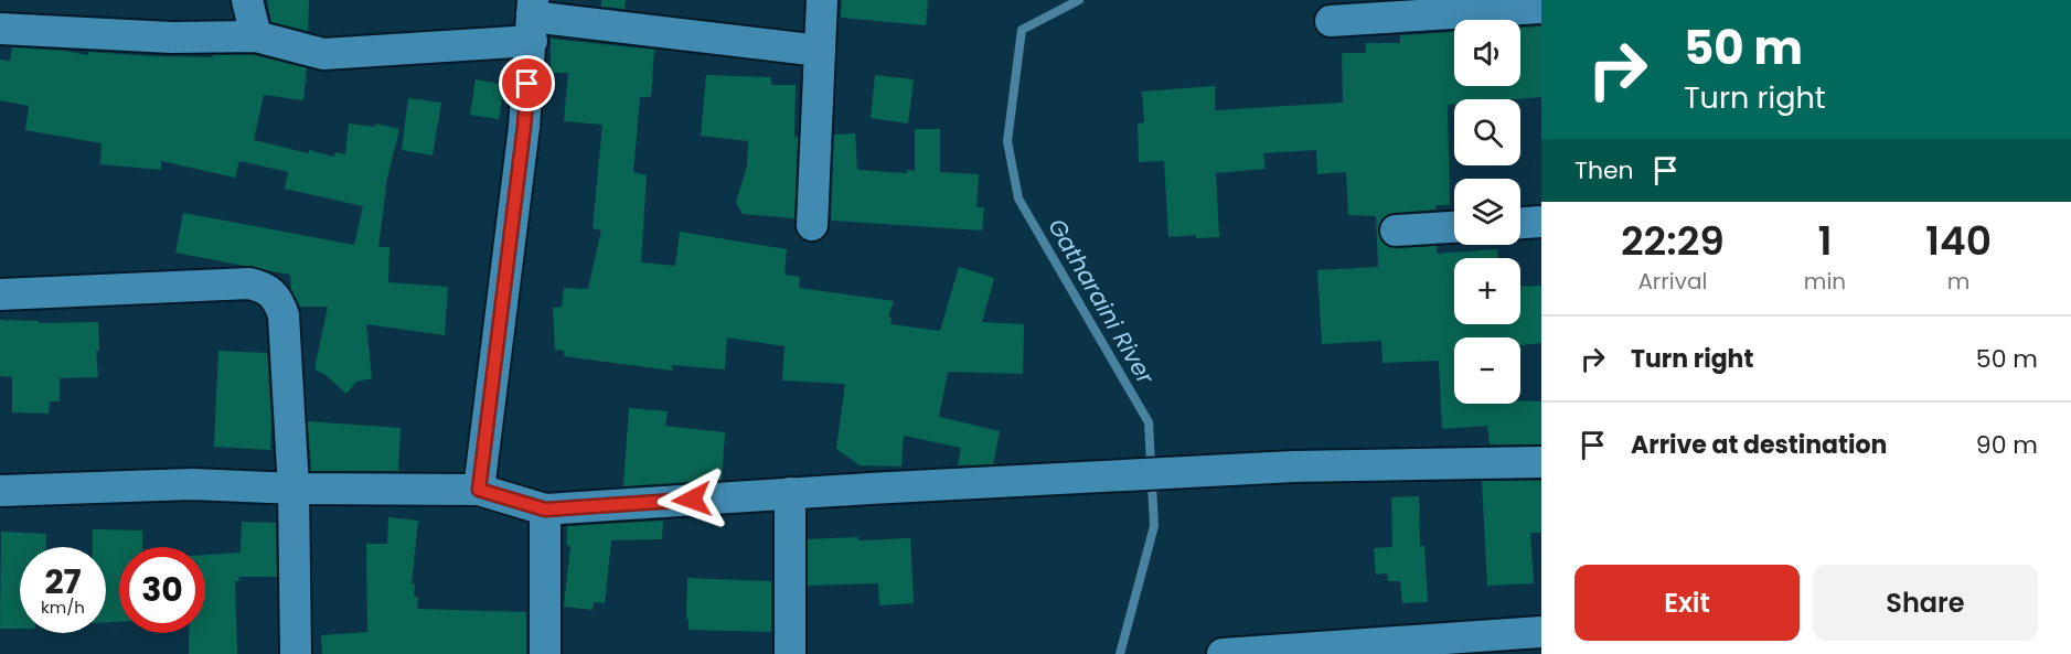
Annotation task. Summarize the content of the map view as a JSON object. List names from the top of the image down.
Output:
{
  "water": ["Gatharaini River"],
  "page": {
    "turn": ["50 m", "Turn right"],
    "map_buttons": ["+", "−"],
    "then": "Then",
    "eta": [
      "22:29",
      "Arrival",
      "1",
      "min",
      "140",
      "m"
    ],
    "list": [
      {
        "name": "Turn right",
        "value": "50 m"
      },
      {
        "name": "Arrive at destination",
        "value": "90 m"
      }
    ],
    "speed": "27 km/h",
    "limit": "30",
    "buttons": ["Exit", "Share"]
  }
}
